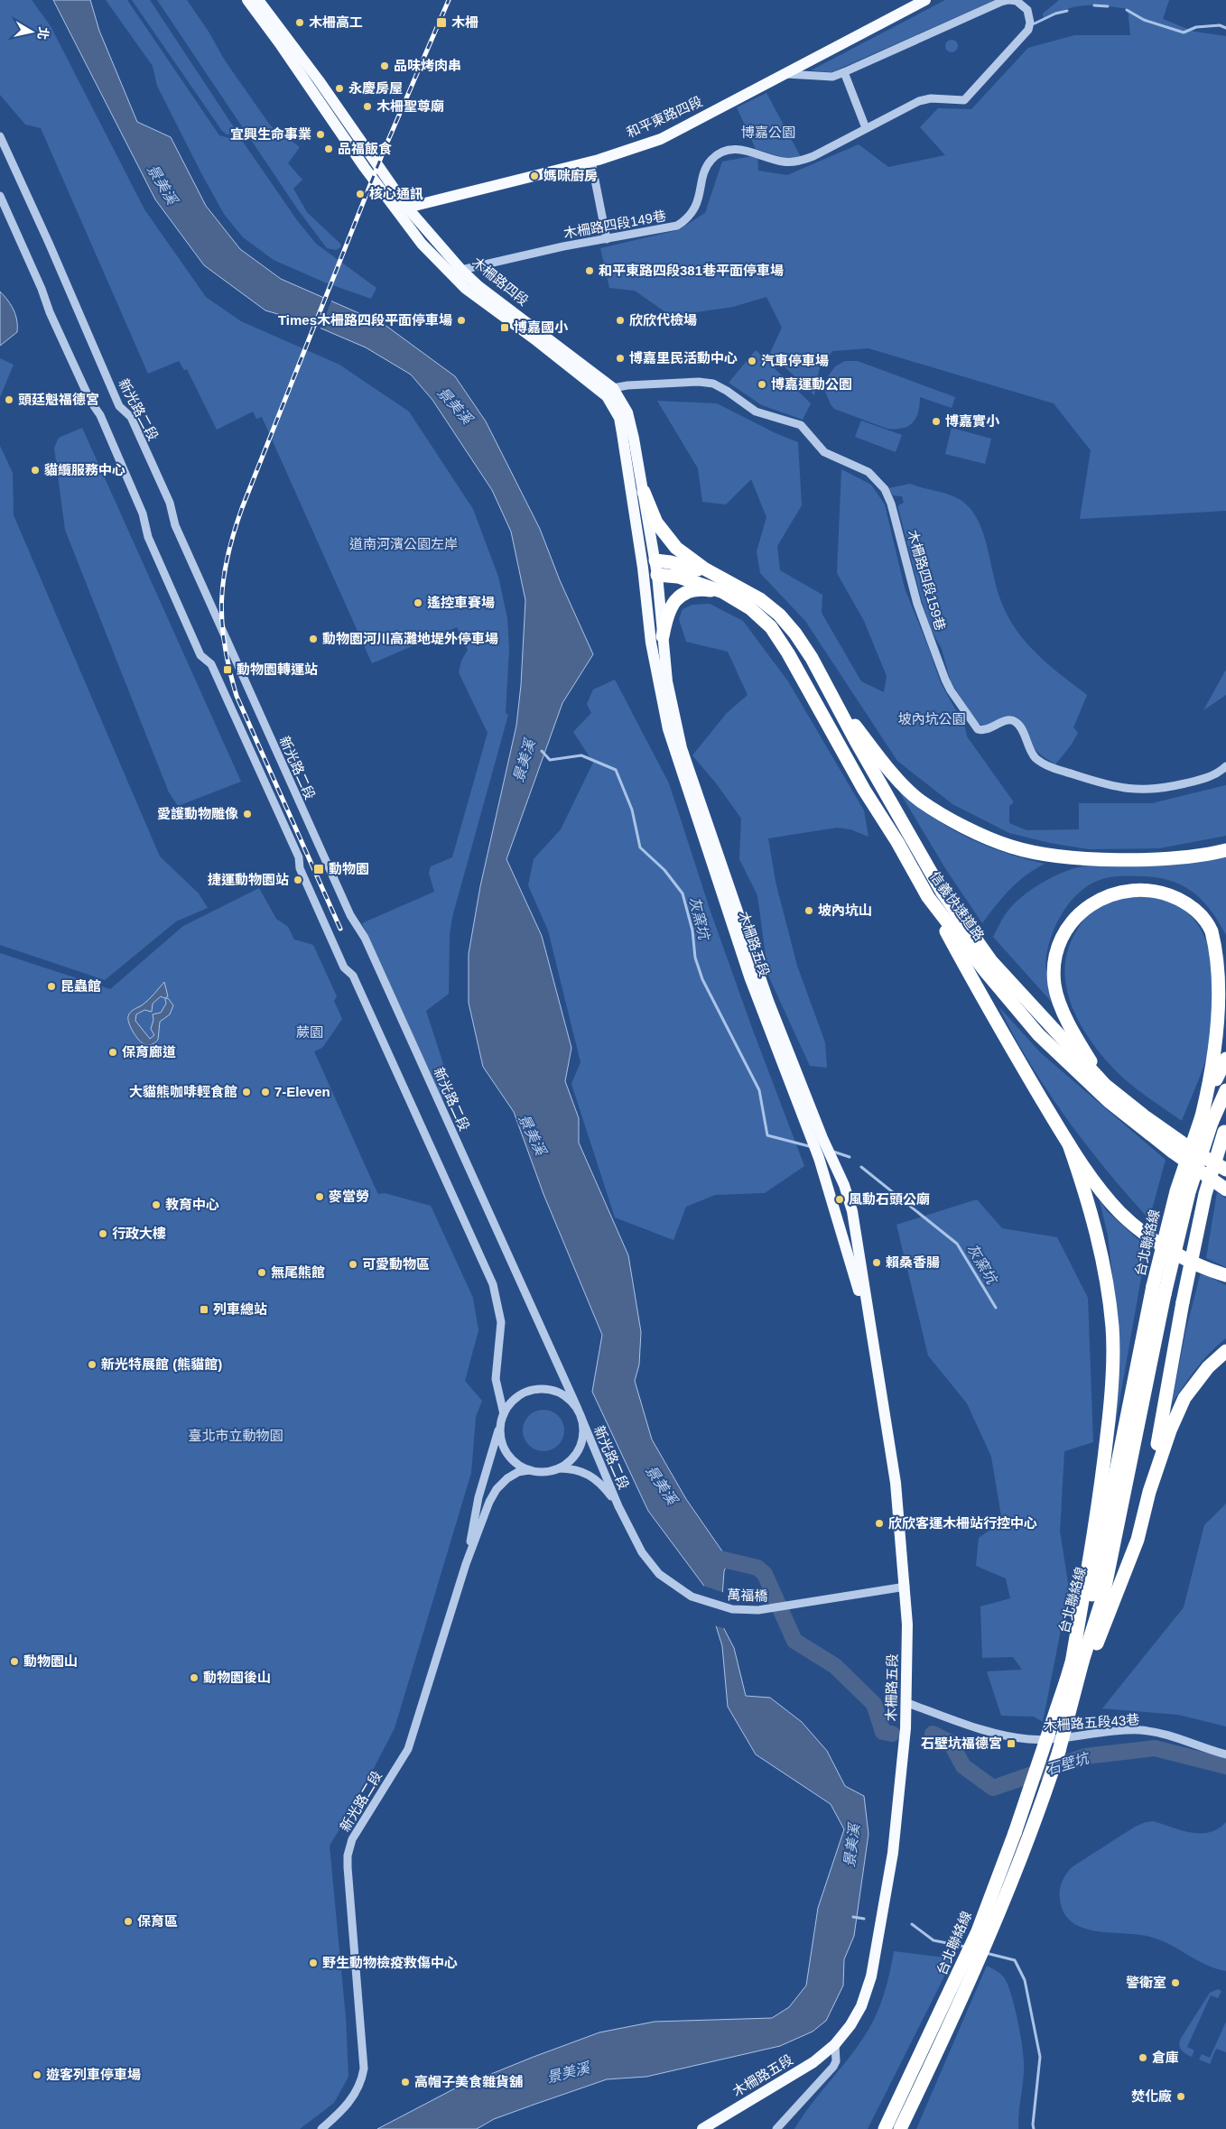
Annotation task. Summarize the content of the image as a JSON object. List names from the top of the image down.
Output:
{
  "streets": {
    "highway": ["信義快速道路", "台北聯絡線"],
    "main road": ["和平東路四段", "木柵路四段", "木柵路五段"],
    "street": [
      "木柵路四段149巷",
      "新光路二段",
      "木柵路四段159巷",
      "萬福橋",
      "木柵路五段43巷"
    ]
  },
  "crossings": [
    ["和平東路四段", "木柵路四段"],
    ["木柵路四段149巷", "木柵路四段"],
    ["木柵路四段", "木柵路四段159巷"],
    ["木柵路四段", "木柵路五段"],
    ["新光路二段", "萬福橋"],
    ["木柵路五段", "萬福橋"],
    ["木柵路五段", "木柵路五段43巷"]
  ],
  "water": ["景美溪", "灰窯坑", "石壁坑"],
  "parks": [
    "博嘉公園",
    "道南河濱公園左岸",
    "坡內坑公園",
    "蕨園",
    "臺北市立動物園"
  ],
  "places": {
    "other": [
      "木柵高工",
      "品味烤肉串",
      "永慶房屋",
      "木柵聖尊廟",
      "宜興生命事業",
      "品福飯食",
      "媽咪廚房",
      "核心通訊",
      "和平東路四段381巷平面停車場",
      "Times木柵路四段平面停車場",
      "欣欣代檢場",
      "博嘉里民活動中心",
      "汽車停車場",
      "博嘉運動公園",
      "頭廷魁福德宮",
      "博嘉實小",
      "貓纜服務中心",
      "遙控車賽場",
      "動物園河川高灘地堤外停車場",
      "愛護動物雕像",
      "捷運動物園站",
      "坡內坑山",
      "昆蟲館",
      "保育廊道",
      "大貓熊咖啡輕食館",
      "7-Eleven",
      "麥當勞",
      "風動石頭公廟",
      "教育中心",
      "行政大樓",
      "賴桑香腸",
      "可愛動物區",
      "無尾熊館",
      "新光特展館 (熊貓館)",
      "欣欣客運木柵站行控中心",
      "動物園山",
      "動物園後山",
      "保育區",
      "野生動物檢疫救傷中心",
      "警衛室",
      "倉庫",
      "遊客列車停車場",
      "高帽子美食雜貨舖",
      "焚化廠"
    ],
    "transit": [
      "木柵",
      "博嘉國小",
      "動物園轉運站",
      "動物園",
      "列車總站",
      "石壁坑福德宮"
    ]
  },
  "north": "right"
}
